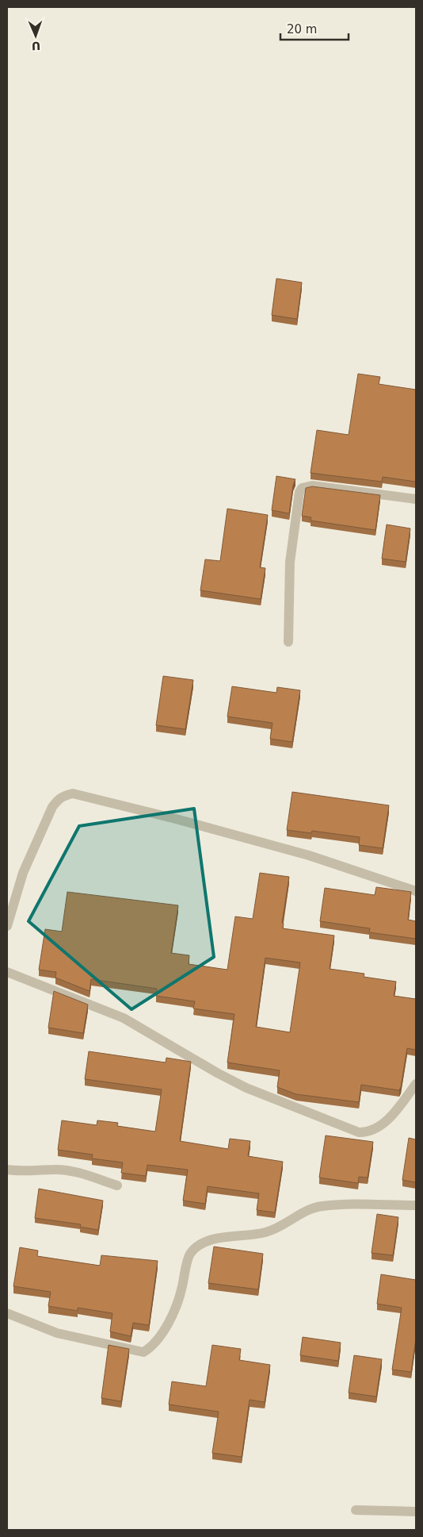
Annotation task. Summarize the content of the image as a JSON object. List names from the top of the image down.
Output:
{
  "scale_bar": "20 m",
  "north": "bottom"
}
